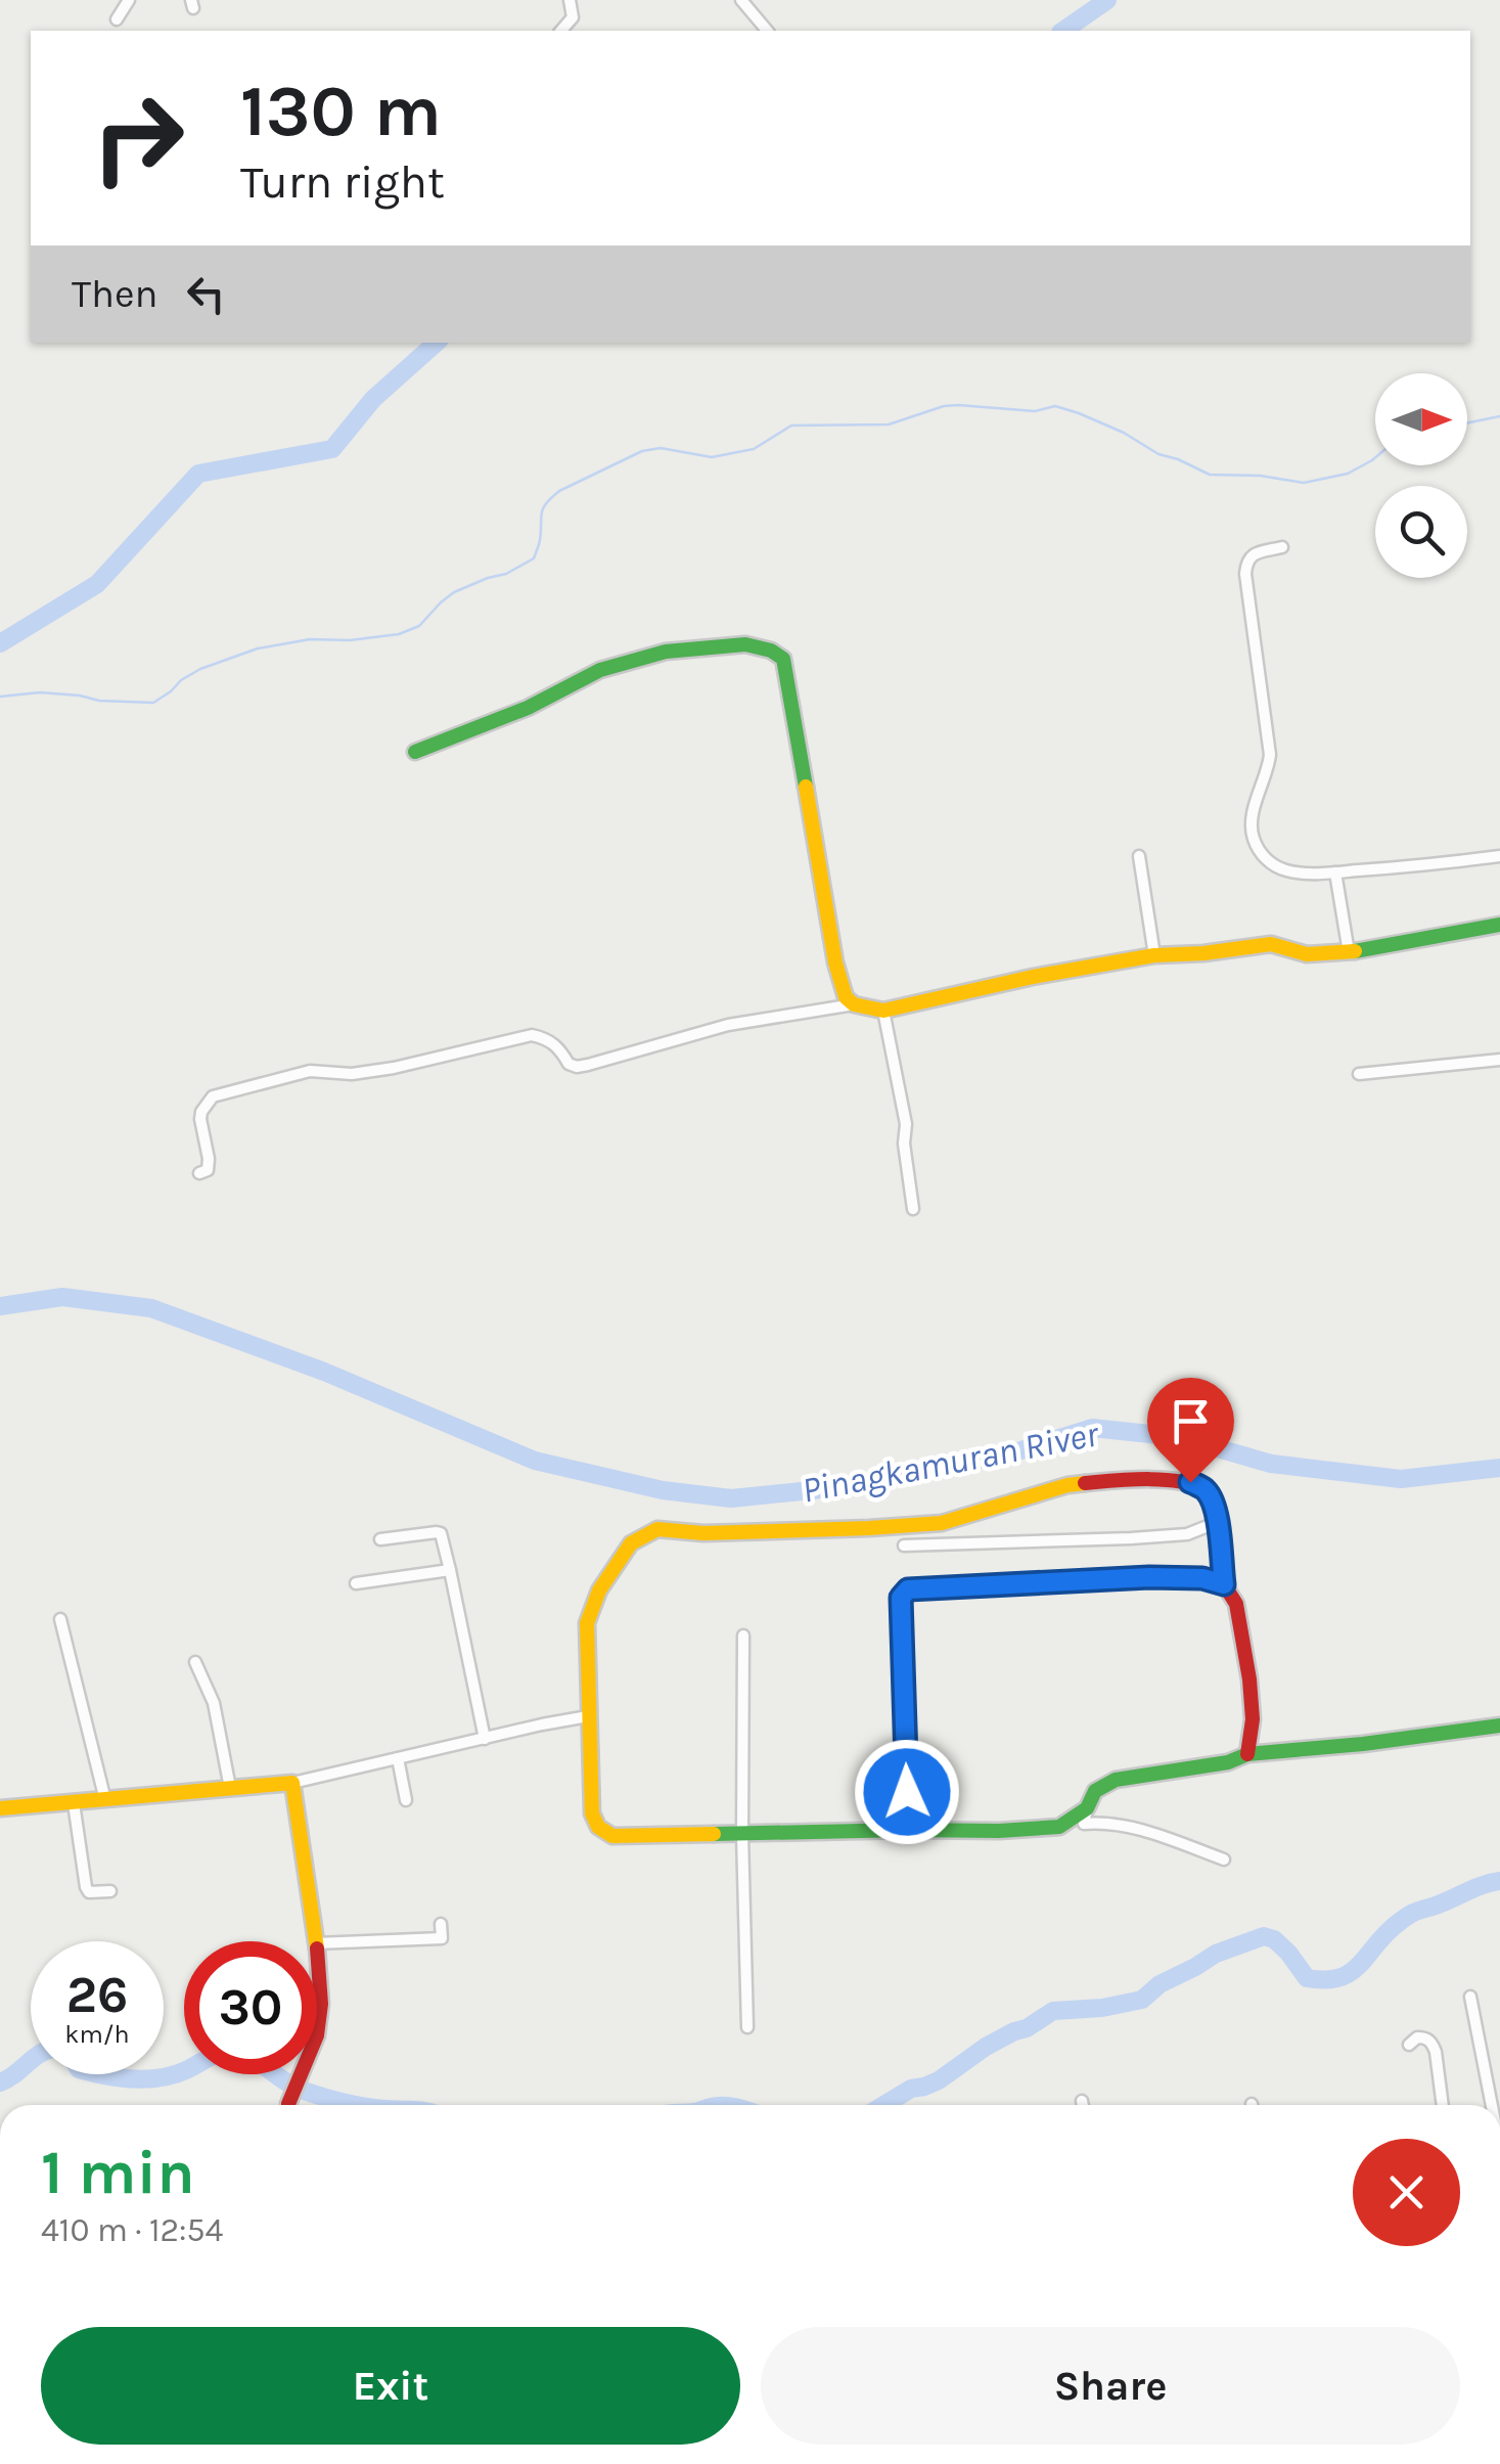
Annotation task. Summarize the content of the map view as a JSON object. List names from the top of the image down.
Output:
{
  "water": ["Pinagkamuran River"],
  "north": "right",
  "page": {
    "turn": ["130 m", "Turn right"],
    "then": "Then",
    "speed": "26 km/h",
    "limit": "30",
    "heading": ["1 min", "410 m · 12:54"],
    "buttons": ["Exit", "Share"]
  }
}
